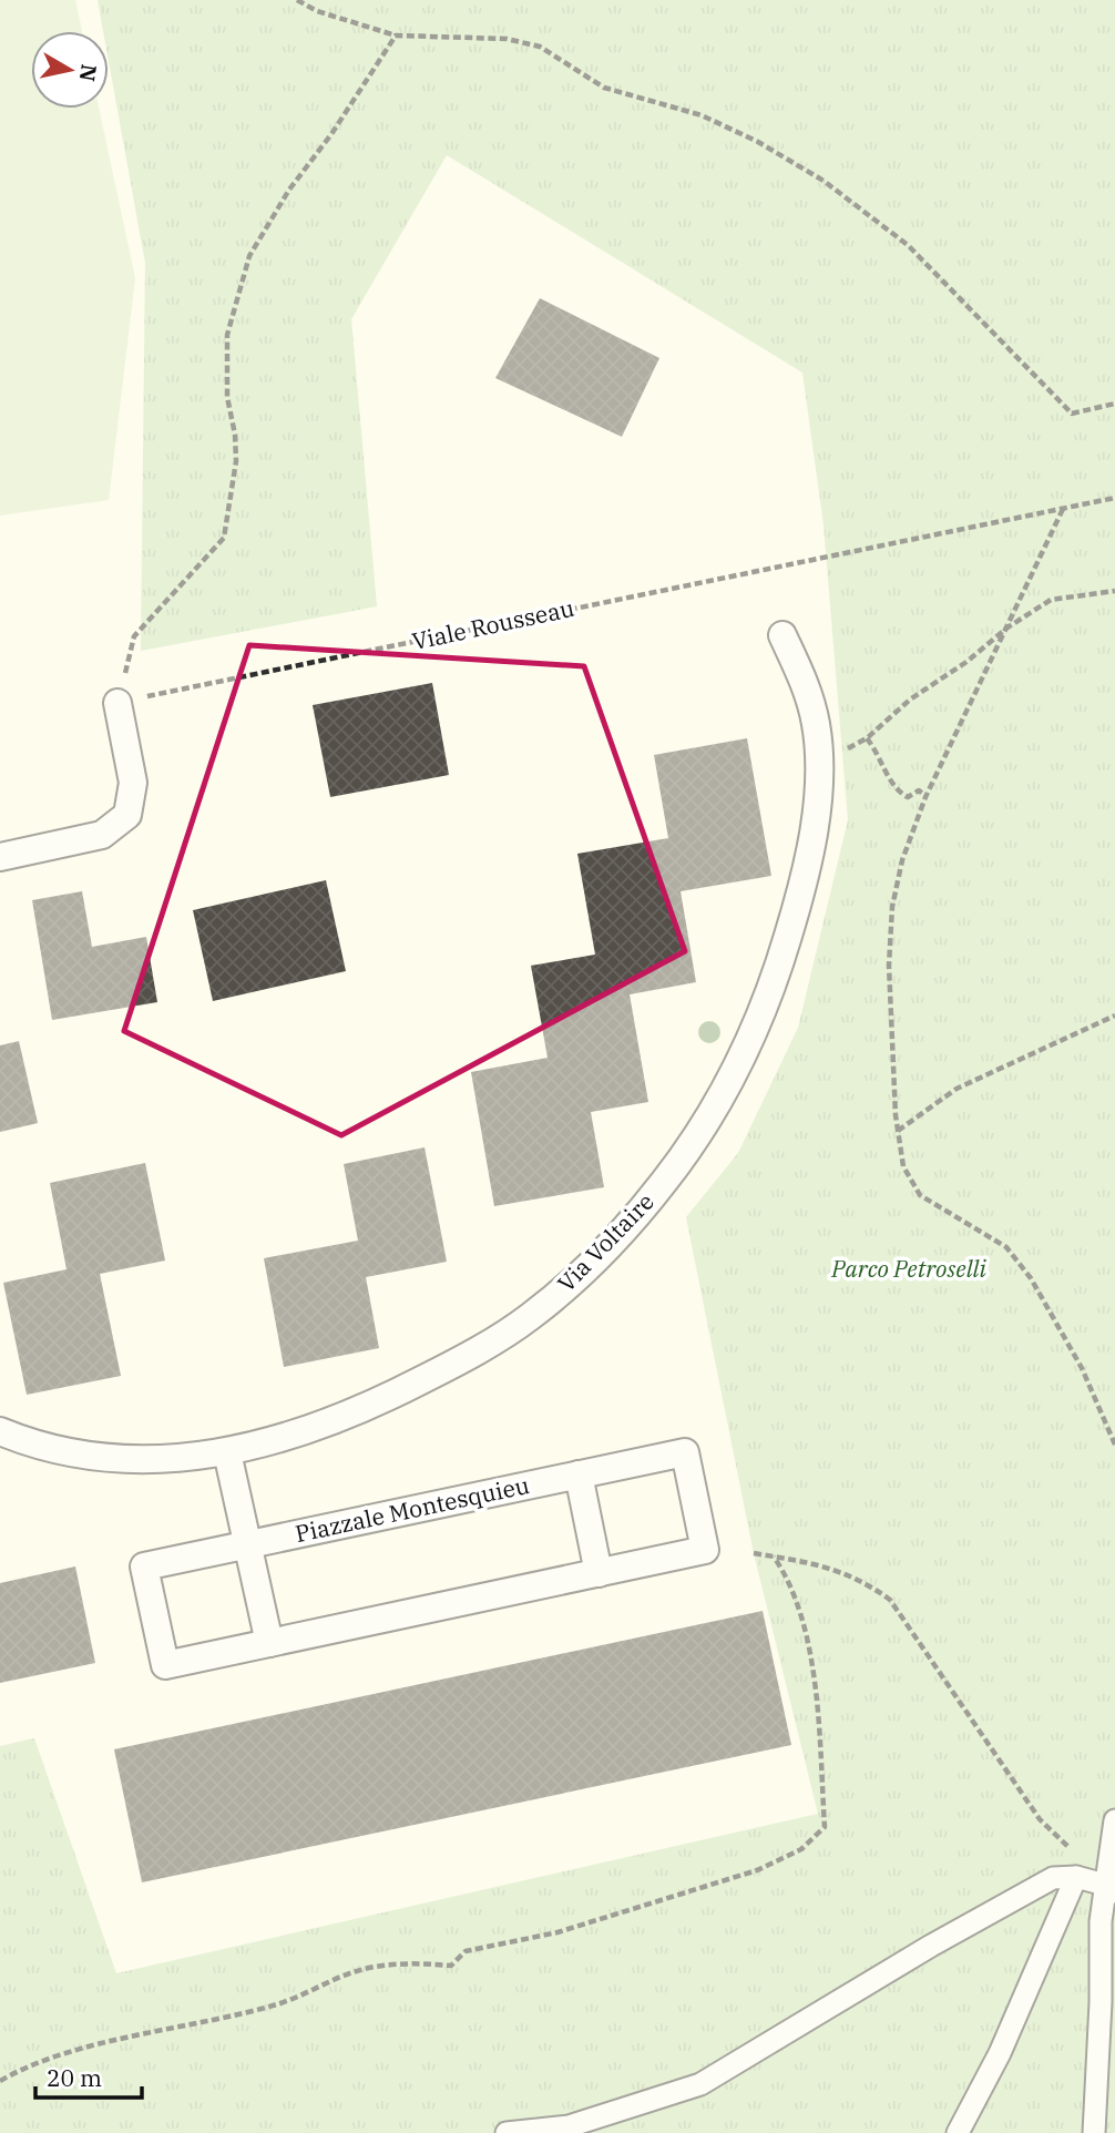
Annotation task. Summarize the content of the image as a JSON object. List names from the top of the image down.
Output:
{
  "streets": {
    "street": ["Via Voltaire", "Piazzale Montesquieu"],
    "path": ["Viale Rousseau"]
  },
  "parks": ["Parco Petroselli"],
  "scale_bar": "20 m",
  "north": "right"
}
